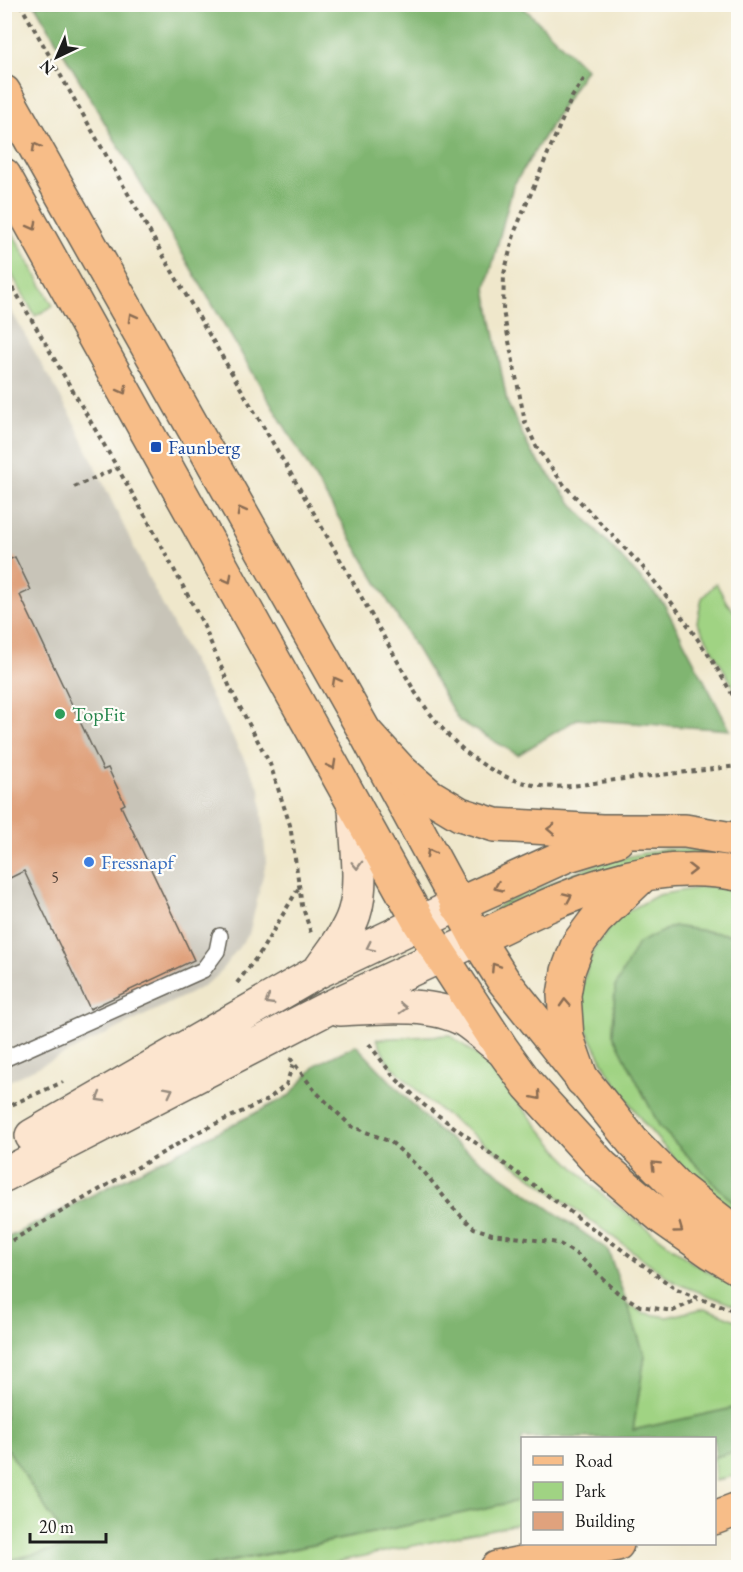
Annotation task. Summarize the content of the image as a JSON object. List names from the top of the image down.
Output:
{
  "places": {
    "transit": ["Faunberg"],
    "other": ["TopFit", "Fressnapf"]
  },
  "house_numbers": ["5"],
  "legend": ["Road", "Park", "Building"],
  "scale_bar": "20 m",
  "north": "bottom left"
}
